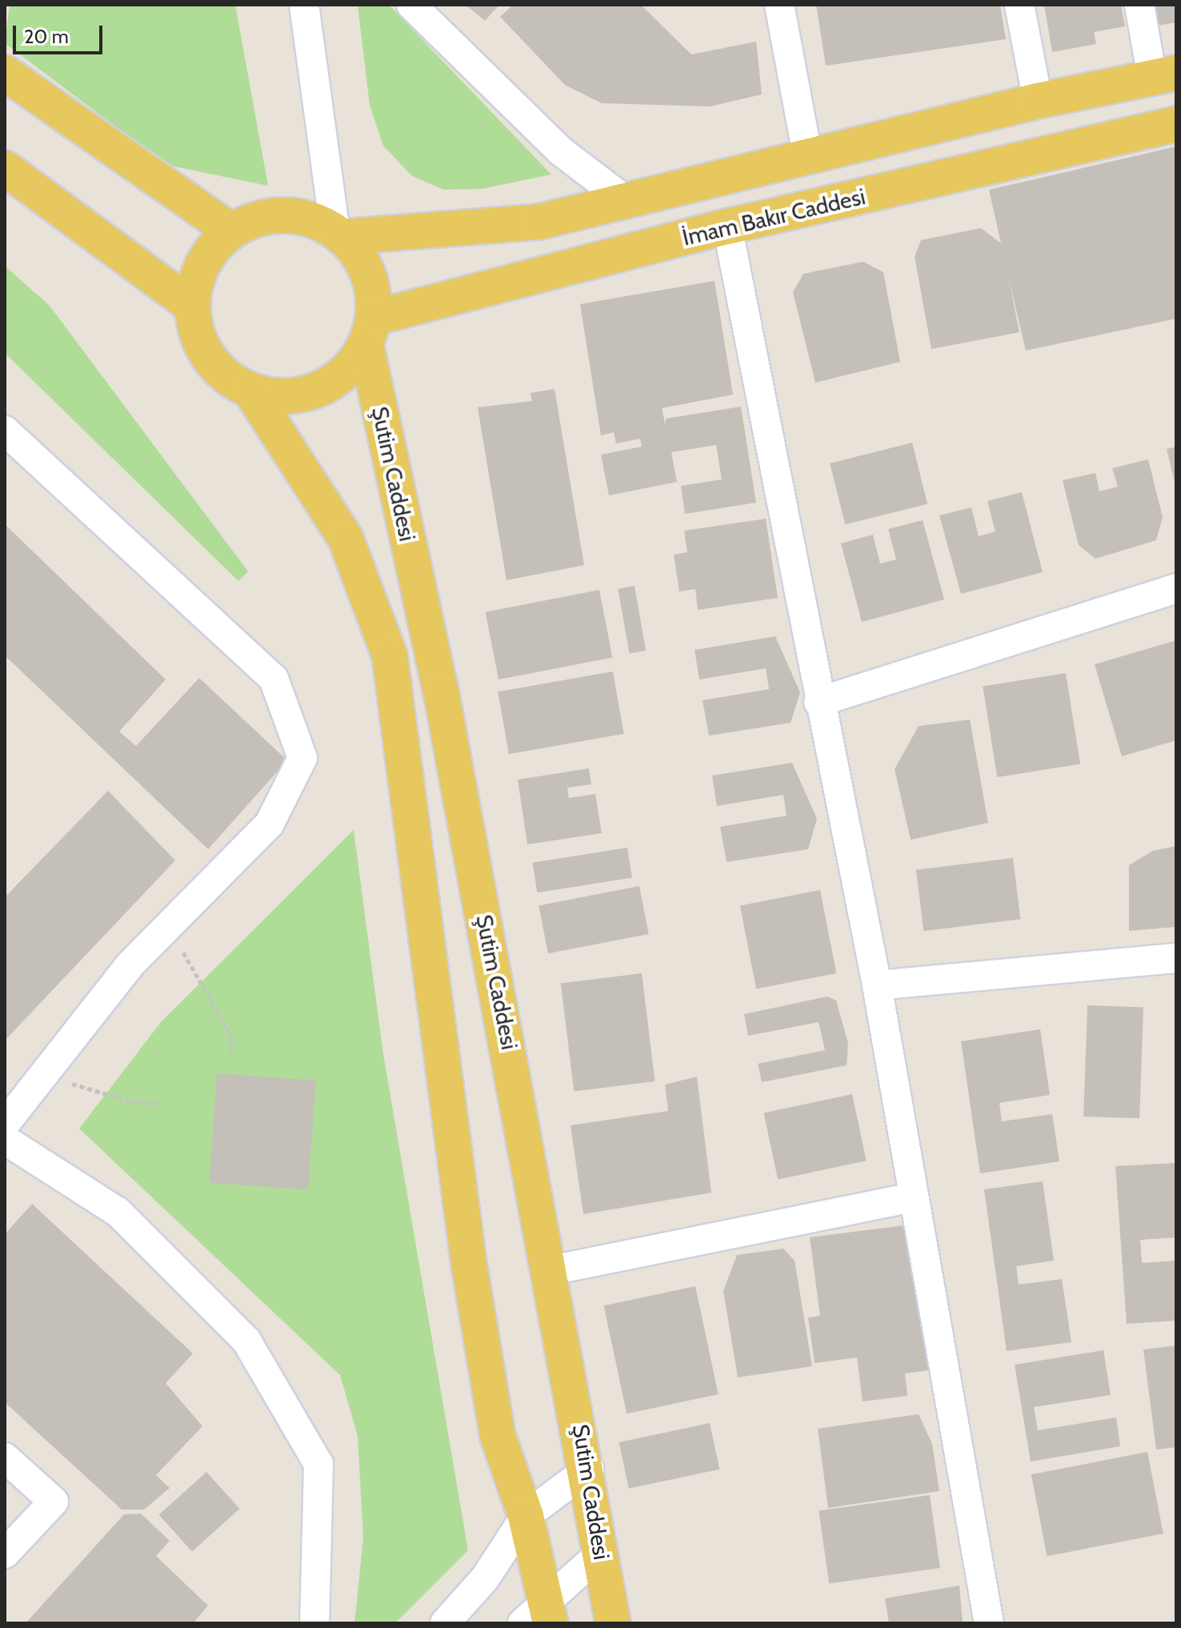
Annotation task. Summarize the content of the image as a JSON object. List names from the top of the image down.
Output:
{
  "streets": {
    "main road": ["İmam Bakır Caddesi", "Şutim Caddesi"]
  },
  "crossings": [
    ["İmam Bakır Caddesi", "Şutim Caddesi"]
  ],
  "scale_bar": "20 m"
}
